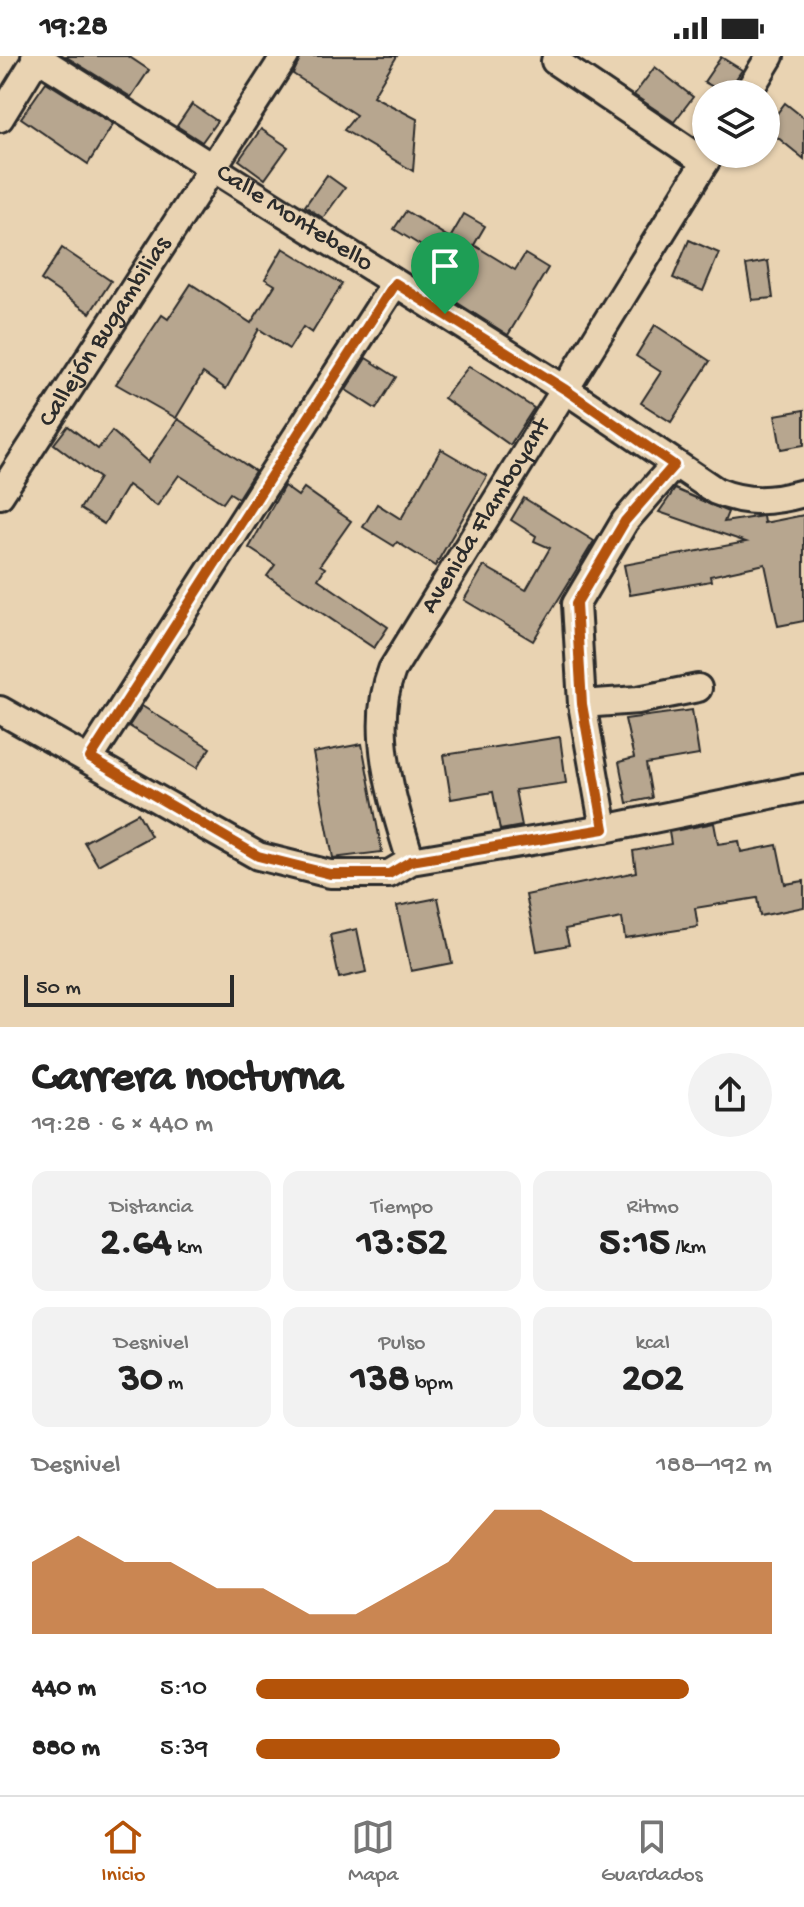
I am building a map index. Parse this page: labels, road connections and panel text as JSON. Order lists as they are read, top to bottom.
{
  "streets": {
    "street": ["Calle Montebello", "Callejón Bugambilias", "Avenida Flamboyant"]
  },
  "crossings": [
    ["Calle Montebello", "Callejón Bugambilias"],
    ["Calle Montebello", "Avenida Flamboyant"]
  ],
  "scale_bar": "50 m",
  "page": {
    "status": "19:28",
    "scale": "50 m",
    "heading": ["Carrera nocturna", "19:28 · 6 × 440 m"],
    "stats": [
      ["Distancia", "2.64 km"],
      ["Tiempo", "13:52"],
      ["Ritmo", "5:15 /km"],
      ["Desnivel", "30 m"],
      ["Pulso", "138 bpm"],
      ["kcal", "202"]
    ],
    "chart": ["Desnivel", "188–192 m"],
    "list": [
      {
        "name": "440 m",
        "note": "5:10"
      },
      {
        "name": "880 m",
        "note": "5:39"
      }
    ],
    "tabs": ["Inicio", "Mapa", "Guardados"]
  }
}
